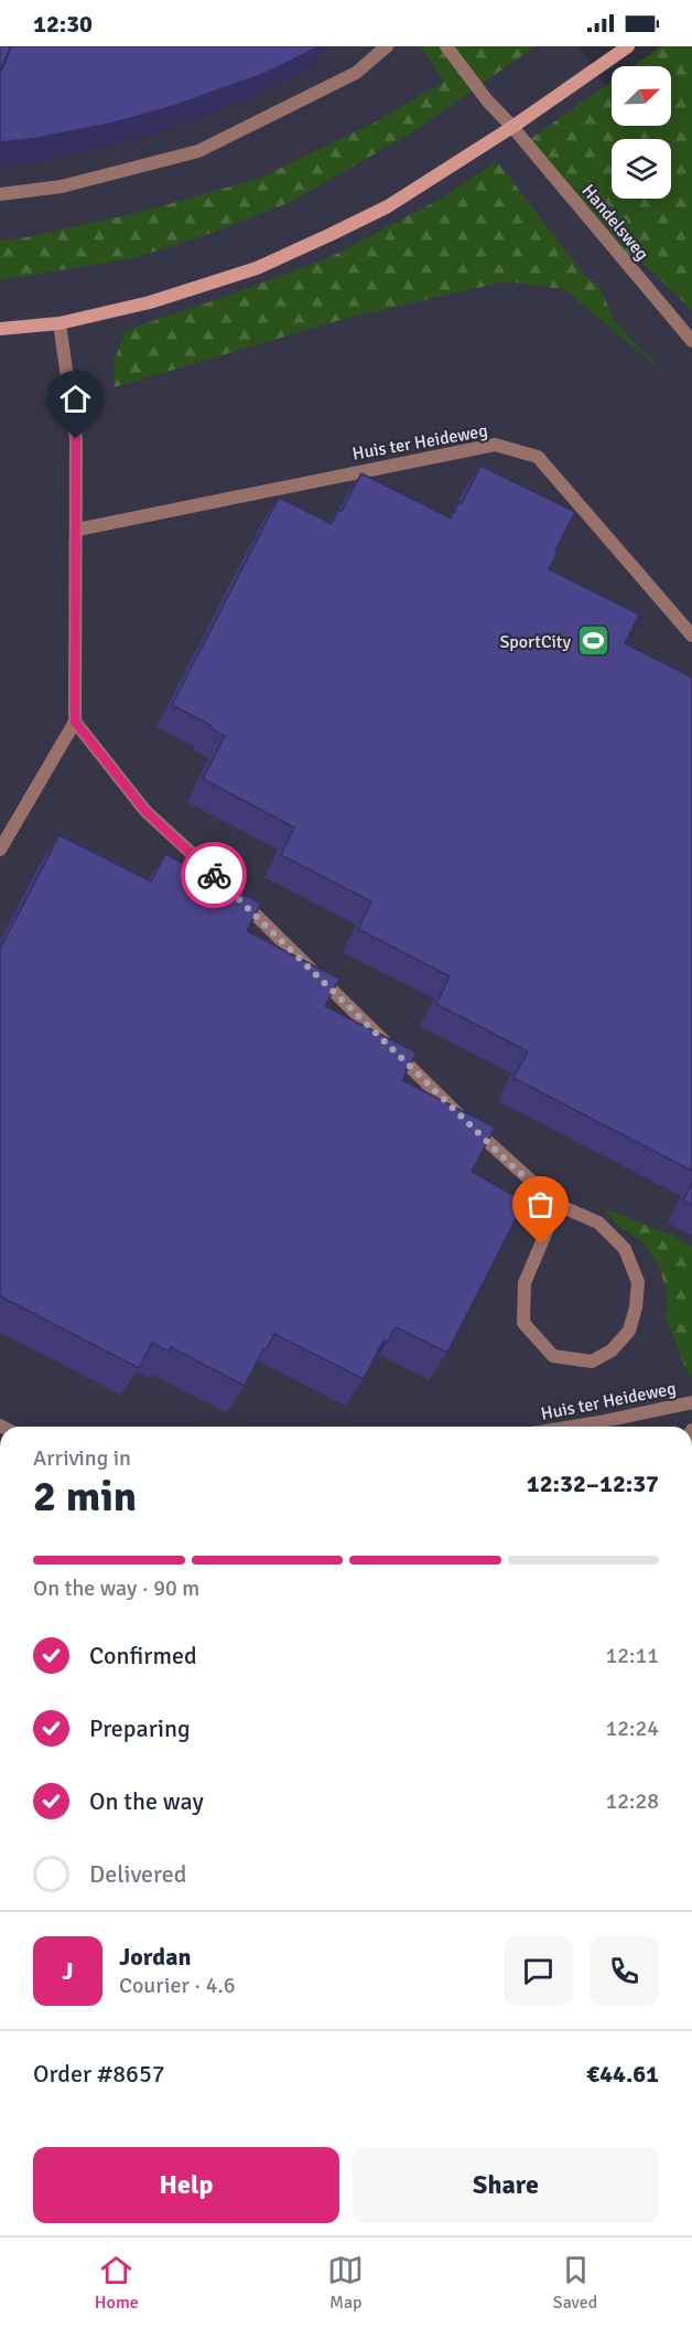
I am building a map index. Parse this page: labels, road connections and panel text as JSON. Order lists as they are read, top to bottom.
{
  "streets": {
    "street": ["Handelsweg", "Huis ter Heideweg"]
  },
  "places": {
    "sports": ["SportCity"]
  },
  "north": "top right",
  "page": {
    "status": "12:30",
    "heading": ["2 min", "Arriving in", "12:32–12:37"],
    "panel": [
      "Jordan",
      "Courier · 4.6",
      "Order #8657",
      "€44.61"
    ],
    "bar": "On the way · 90 m",
    "list": [
      ["Confirmed", "12:11"],
      ["Preparing", "12:24"],
      ["On the way", "12:28"],
      "Delivered"
    ],
    "round": "J",
    "buttons": ["Help", "Share"],
    "tabs": ["Home", "Map", "Saved"]
  }
}
